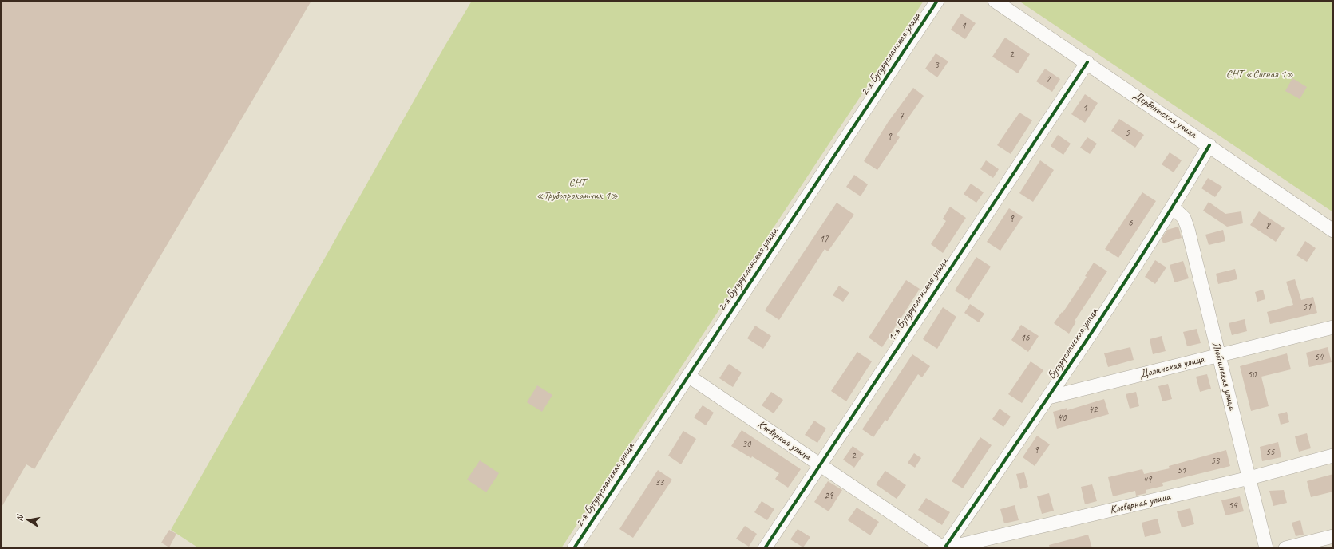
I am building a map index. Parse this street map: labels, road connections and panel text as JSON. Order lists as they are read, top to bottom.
{
  "streets": {
    "street": [
      "2-я Бугурусланская улица",
      "Дербентская улица",
      "1-я Бугурусланская улица",
      "Бугурусланская улица",
      "Долинская улица",
      "Люблинская улица",
      "Клеверная улица"
    ]
  },
  "crossings": [
    ["2-я Бугурусланская улица", "Клеверная улица"],
    ["Дербентская улица", "1-я Бугурусланская улица"],
    ["Дербентская улица", "Бугурусланская улица"],
    ["1-я Бугурусланская улица", "Клеверная улица"],
    ["Бугурусланская улица", "Долинская улица"],
    ["Бугурусланская улица", "Люблинская улица"],
    ["Бугурусланская улица", "Клеверная улица"],
    ["Долинская улица", "Люблинская улица"],
    ["Люблинская улица", "Клеверная улица"]
  ],
  "parks": ["СНТ «Сигнал 1»", "СНТ «Трубопрокатчик 1»"],
  "house_numbers": [
    "1",
    "2",
    "3",
    "2",
    "1",
    "7",
    "5",
    "9",
    "9",
    "6",
    "8",
    "17",
    "51",
    "16",
    "54",
    "50",
    "42",
    "40",
    "30",
    "9",
    "55",
    "2",
    "53",
    "51",
    "49",
    "33",
    "29",
    "54"
  ],
  "north": "left"
}
